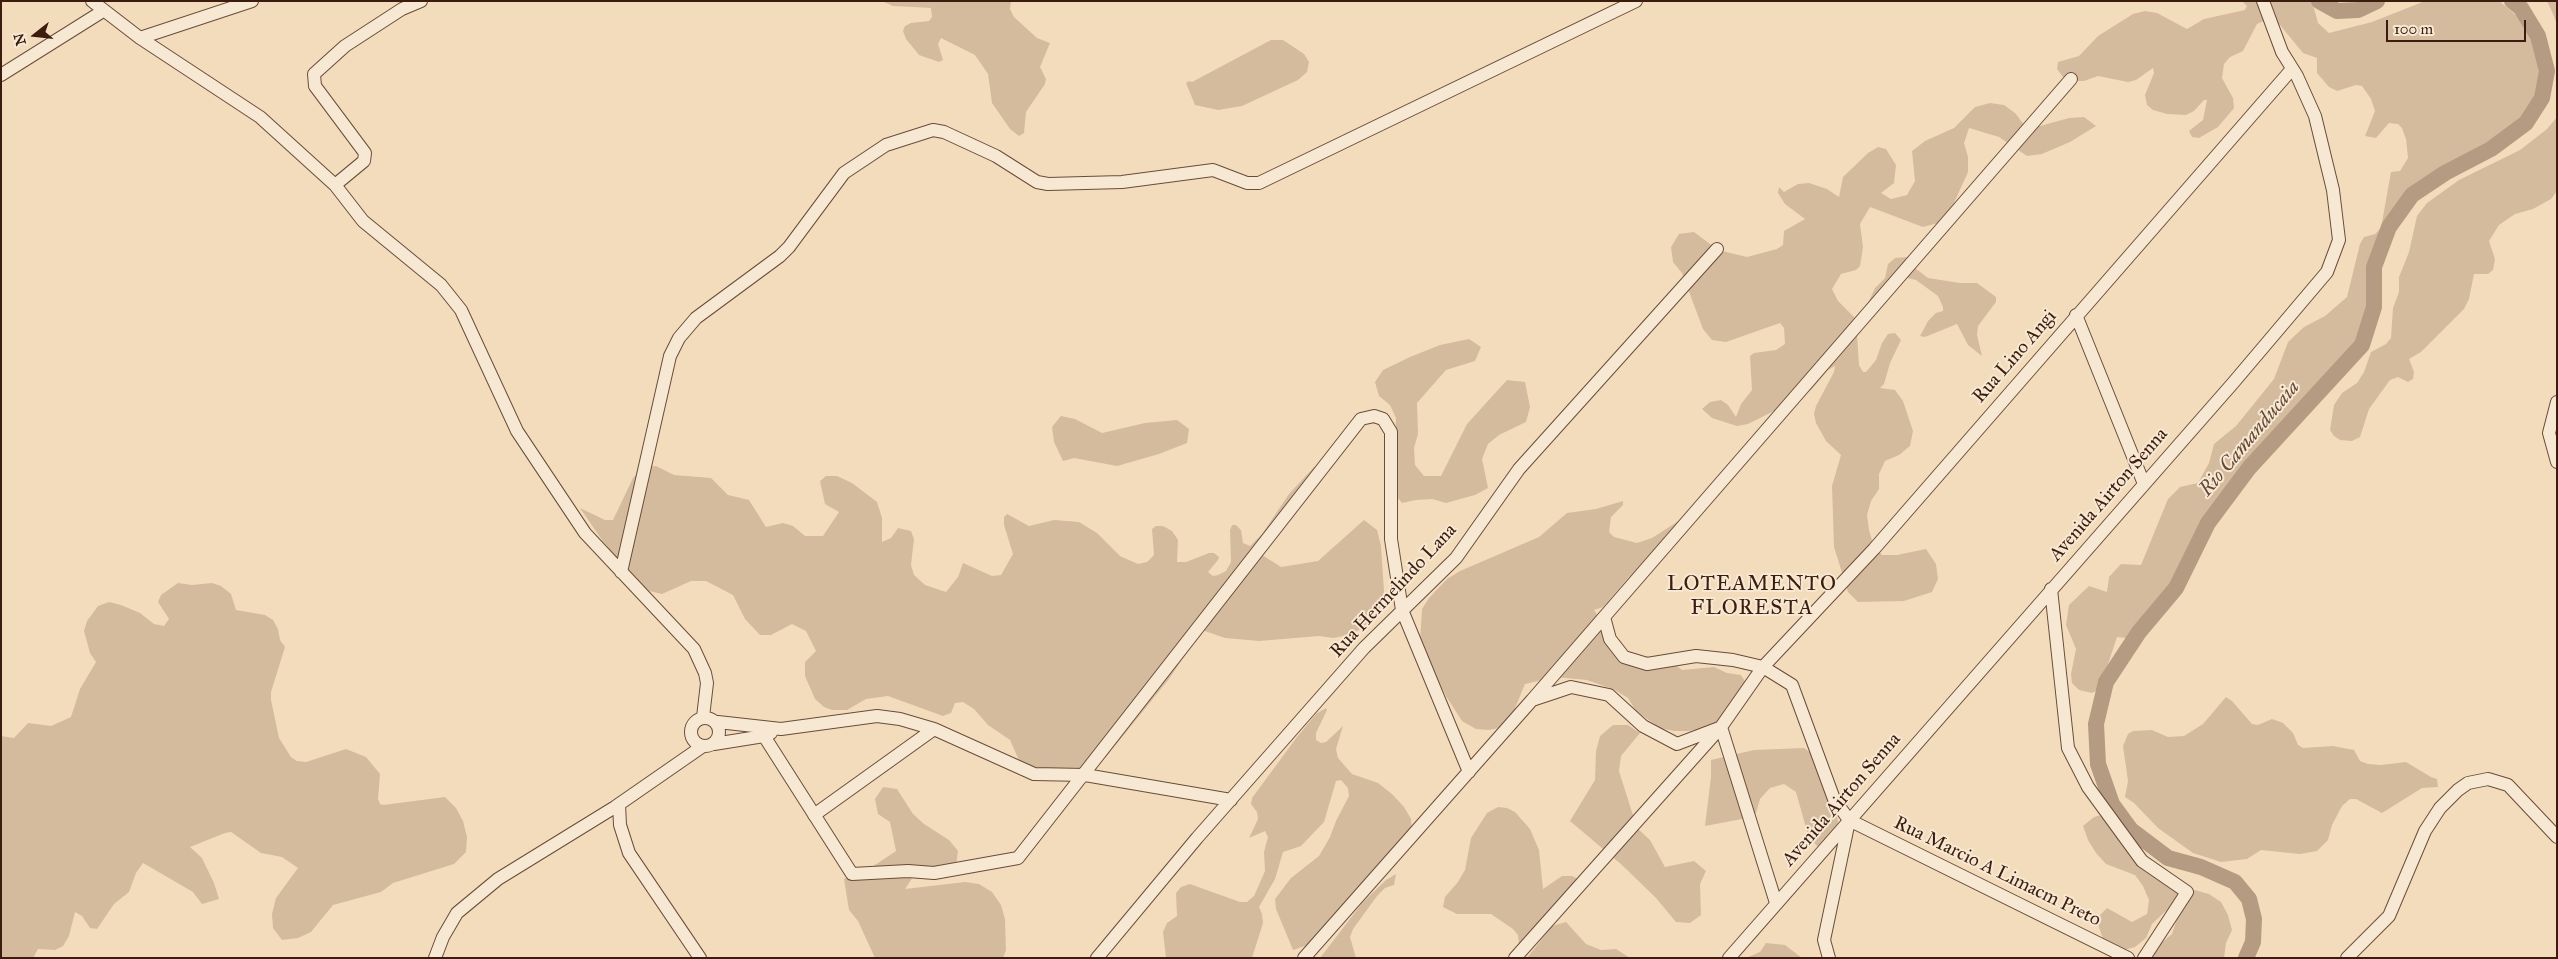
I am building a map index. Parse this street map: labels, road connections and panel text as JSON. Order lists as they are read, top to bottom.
{
  "streets": {
    "street": [
      "Rua Lino Angi",
      "Avenida Airton Senna",
      "Rua Hermelindo Lana",
      "Rua Marcio A Limacm Preto"
    ]
  },
  "crossings": [
    ["Rua Lino Angi", "Avenida Airton Senna"],
    ["Avenida Airton Senna", "Rua Marcio A Limacm Preto"]
  ],
  "districts": ["LOTEAMENTO FLORESTA"],
  "water": ["Rio Camanducaia"],
  "scale_bar": "100 m",
  "north": "left"
}
